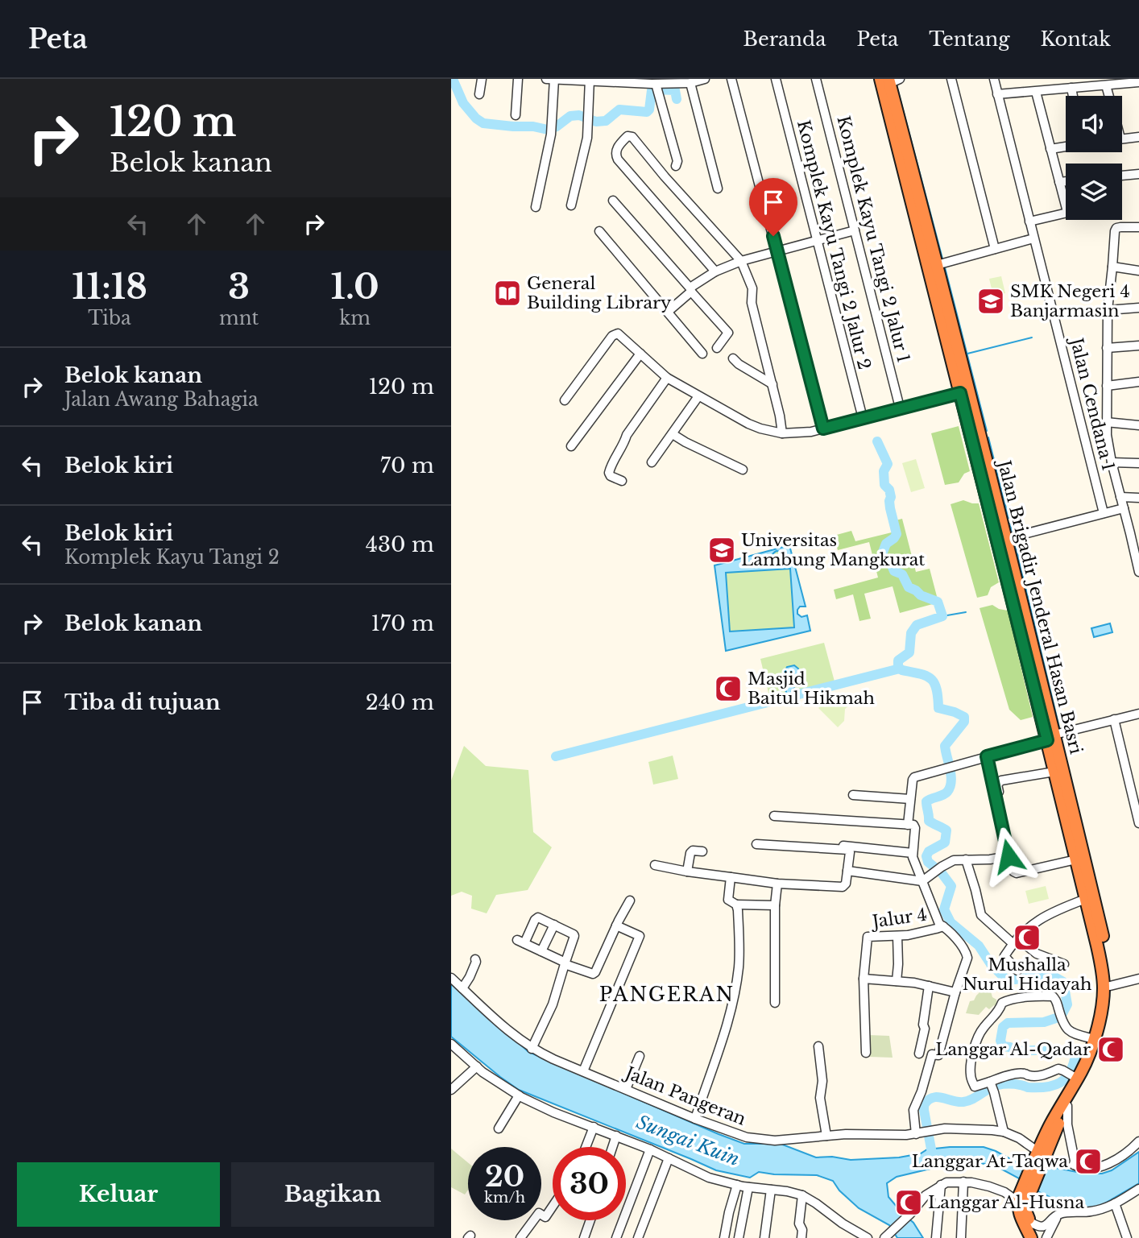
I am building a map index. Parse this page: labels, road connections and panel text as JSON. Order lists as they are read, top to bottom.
{
  "streets": {
    "highway": ["Jalan Brigadir Jenderal Hasan Basri"],
    "street": [
      "Komplek Kayu Tangi 2 Jalur 1",
      "Komplek Kayu Tangi 2 Jalur 2",
      "Jalan Cendana 1",
      "Jalur 4",
      "Jalan Pangeran"
    ]
  },
  "crossings": [
    ["Jalan Brigadir Jenderal Hasan Basri", "Jalan Pangeran"]
  ],
  "districts": ["PANGERAN"],
  "water": ["Sungai Kuin"],
  "places": {
    "library": ["General Building Library"],
    "school or university": ["SMK Negeri 4 Banjarmasin", "Universitas Lambung Mangkurat"],
    "mosque": [
      "Masjid Baitul Hikmah",
      "Mushalla Nurul Hidayah",
      "Langgar Al-Qadar",
      "Langgar At-Taqwa",
      "Langgar Al-Husna"
    ]
  },
  "page": {
    "header": "Peta",
    "nav": [
      "Beranda",
      "Peta",
      "Tentang",
      "Kontak"
    ],
    "turn": ["120 m", "Belok kanan"],
    "eta": [
      "11:18",
      "Tiba",
      "3",
      "mnt",
      "1.0",
      "km"
    ],
    "list": [
      {
        "name": "Belok kanan",
        "note": "Jalan Awang Bahagia",
        "value": "120 m"
      },
      {
        "name": "Belok kiri",
        "value": "70 m"
      },
      {
        "name": "Belok kiri",
        "note": "Komplek Kayu Tangi 2",
        "value": "430 m"
      },
      {
        "name": "Belok kanan",
        "value": "170 m"
      },
      {
        "name": "Tiba di tujuan",
        "value": "240 m"
      }
    ],
    "speed": "20 km/h",
    "limit": "30",
    "buttons": ["Keluar", "Bagikan"]
  }
}
